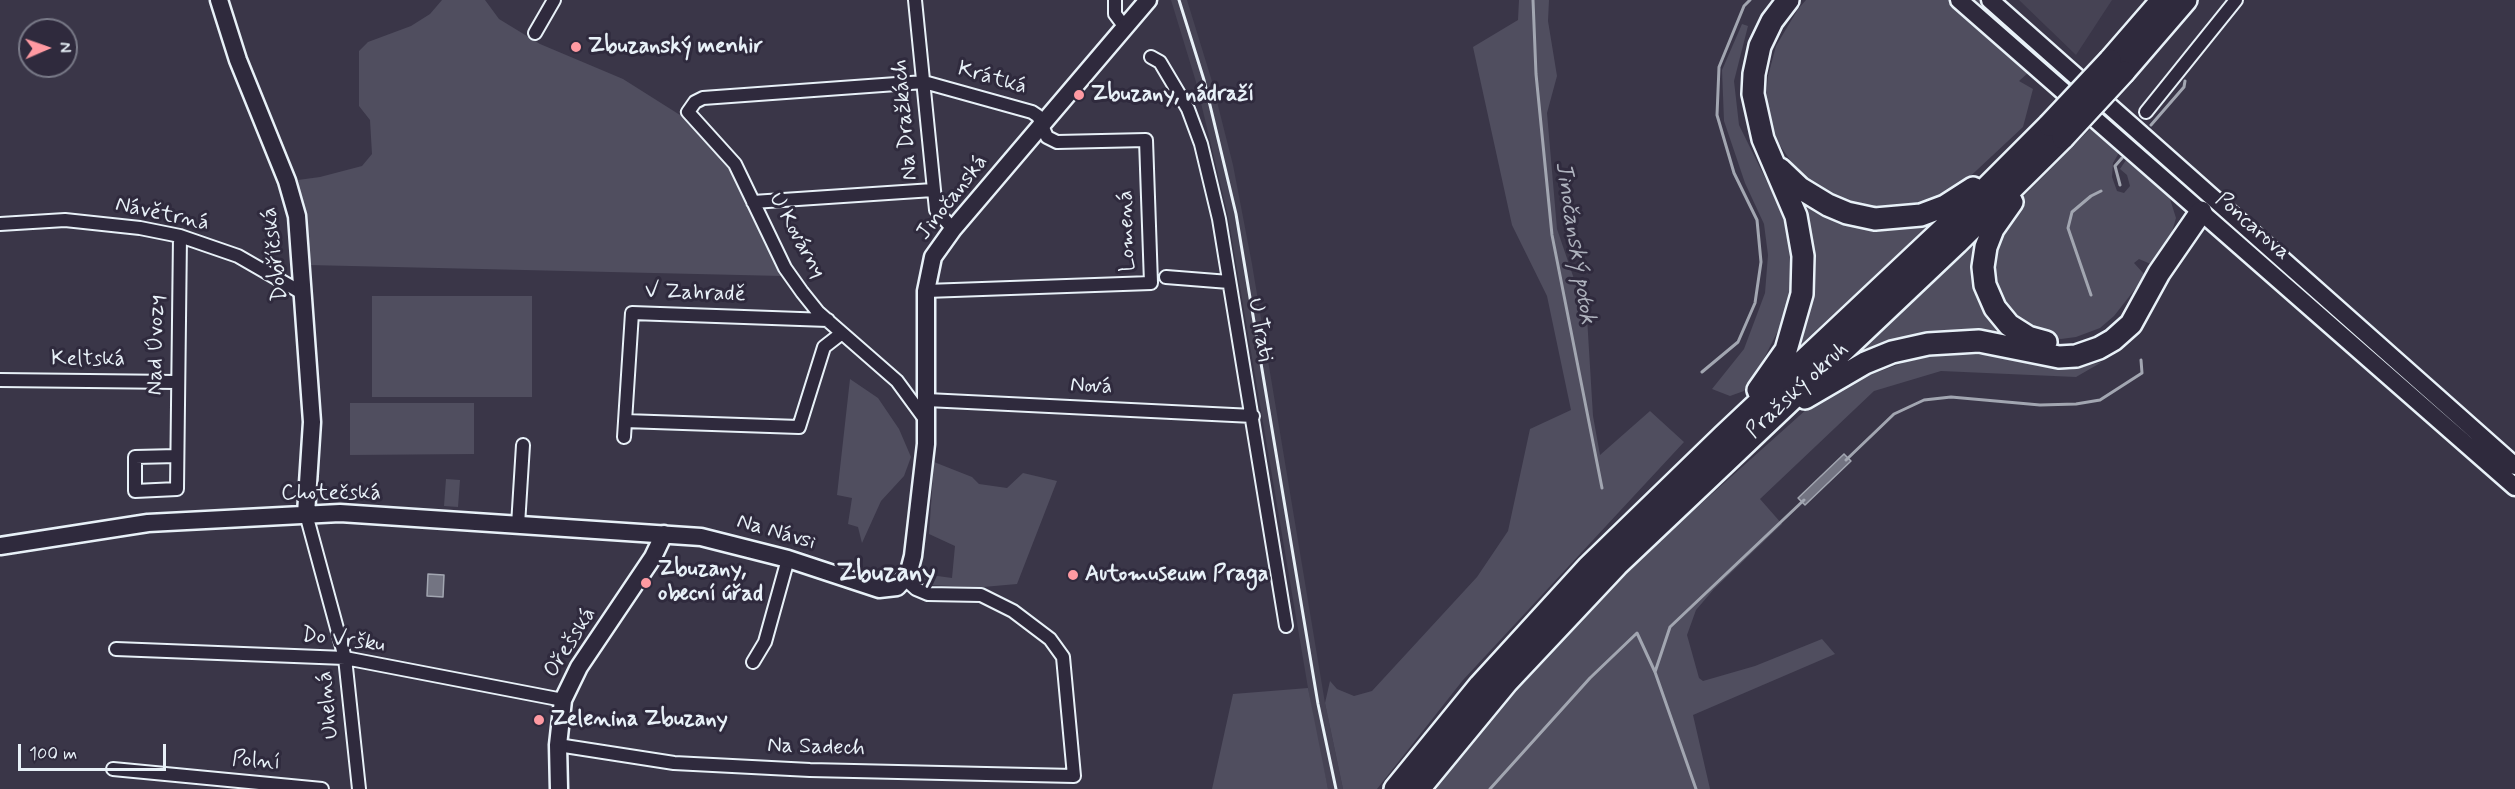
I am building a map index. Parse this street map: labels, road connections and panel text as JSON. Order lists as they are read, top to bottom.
{
  "streets": {
    "highway": ["Pražský okruh"],
    "street": [
      "Krátká",
      "Na Dražkách",
      "Jinočanská",
      "Návětrná",
      "Poncarova",
      "Lomená",
      "U Kovárny",
      "Dobříčská",
      "V Zahradě",
      "U Trati",
      "Nad Úvozy",
      "Keltská",
      "Nová",
      "Chotečská",
      "Na Návsi",
      "Do Vršku",
      "Ořešská",
      "Uhelná",
      "Na Sadech",
      "Polní"
    ]
  },
  "crossings": [
    ["Krátká", "Na Dražkách"],
    ["Krátká", "Jinočanská"],
    ["Krátká", "Lomená"],
    ["Krátká", "U Kovárny"],
    ["Na Dražkách", "Jinočanská"],
    ["Jinočanská", "Lomená"],
    ["Jinočanská", "U Kovárny"],
    ["Jinočanská", "Nová"],
    ["Jinočanská", "Na Návsi"],
    ["Jinočanská", "Na Sadech"],
    ["Návětrná", "Dobříčská"],
    ["Návětrná", "Nad Úvozy"],
    ["U Kovárny", "V Zahradě"],
    ["Dobříčská", "Chotečská"],
    ["Dobříčská", "Uhelná"],
    ["U Trati", "Nová"],
    ["Nad Úvozy", "Keltská"],
    ["Chotečská", "Na Návsi"],
    ["Chotečská", "Ořešská"],
    ["Chotečská", "Uhelná"],
    ["Na Návsi", "Ořešská"],
    ["Na Návsi", "Na Sadech"],
    ["Do Vršku", "Ořešská"],
    ["Do Vršku", "Uhelná"],
    ["Ořešská", "Na Sadech"]
  ],
  "districts": ["Zbuzany"],
  "water": ["Jinočanský potok"],
  "places": [
    "Zbuzanský menhir",
    "Zbuzany, nádraží",
    "Automuseum Praga",
    "Zbuzany, obecní úřad",
    "Zelenina Zbuzany"
  ],
  "scale_bar": "100 m",
  "north": "right"
}
